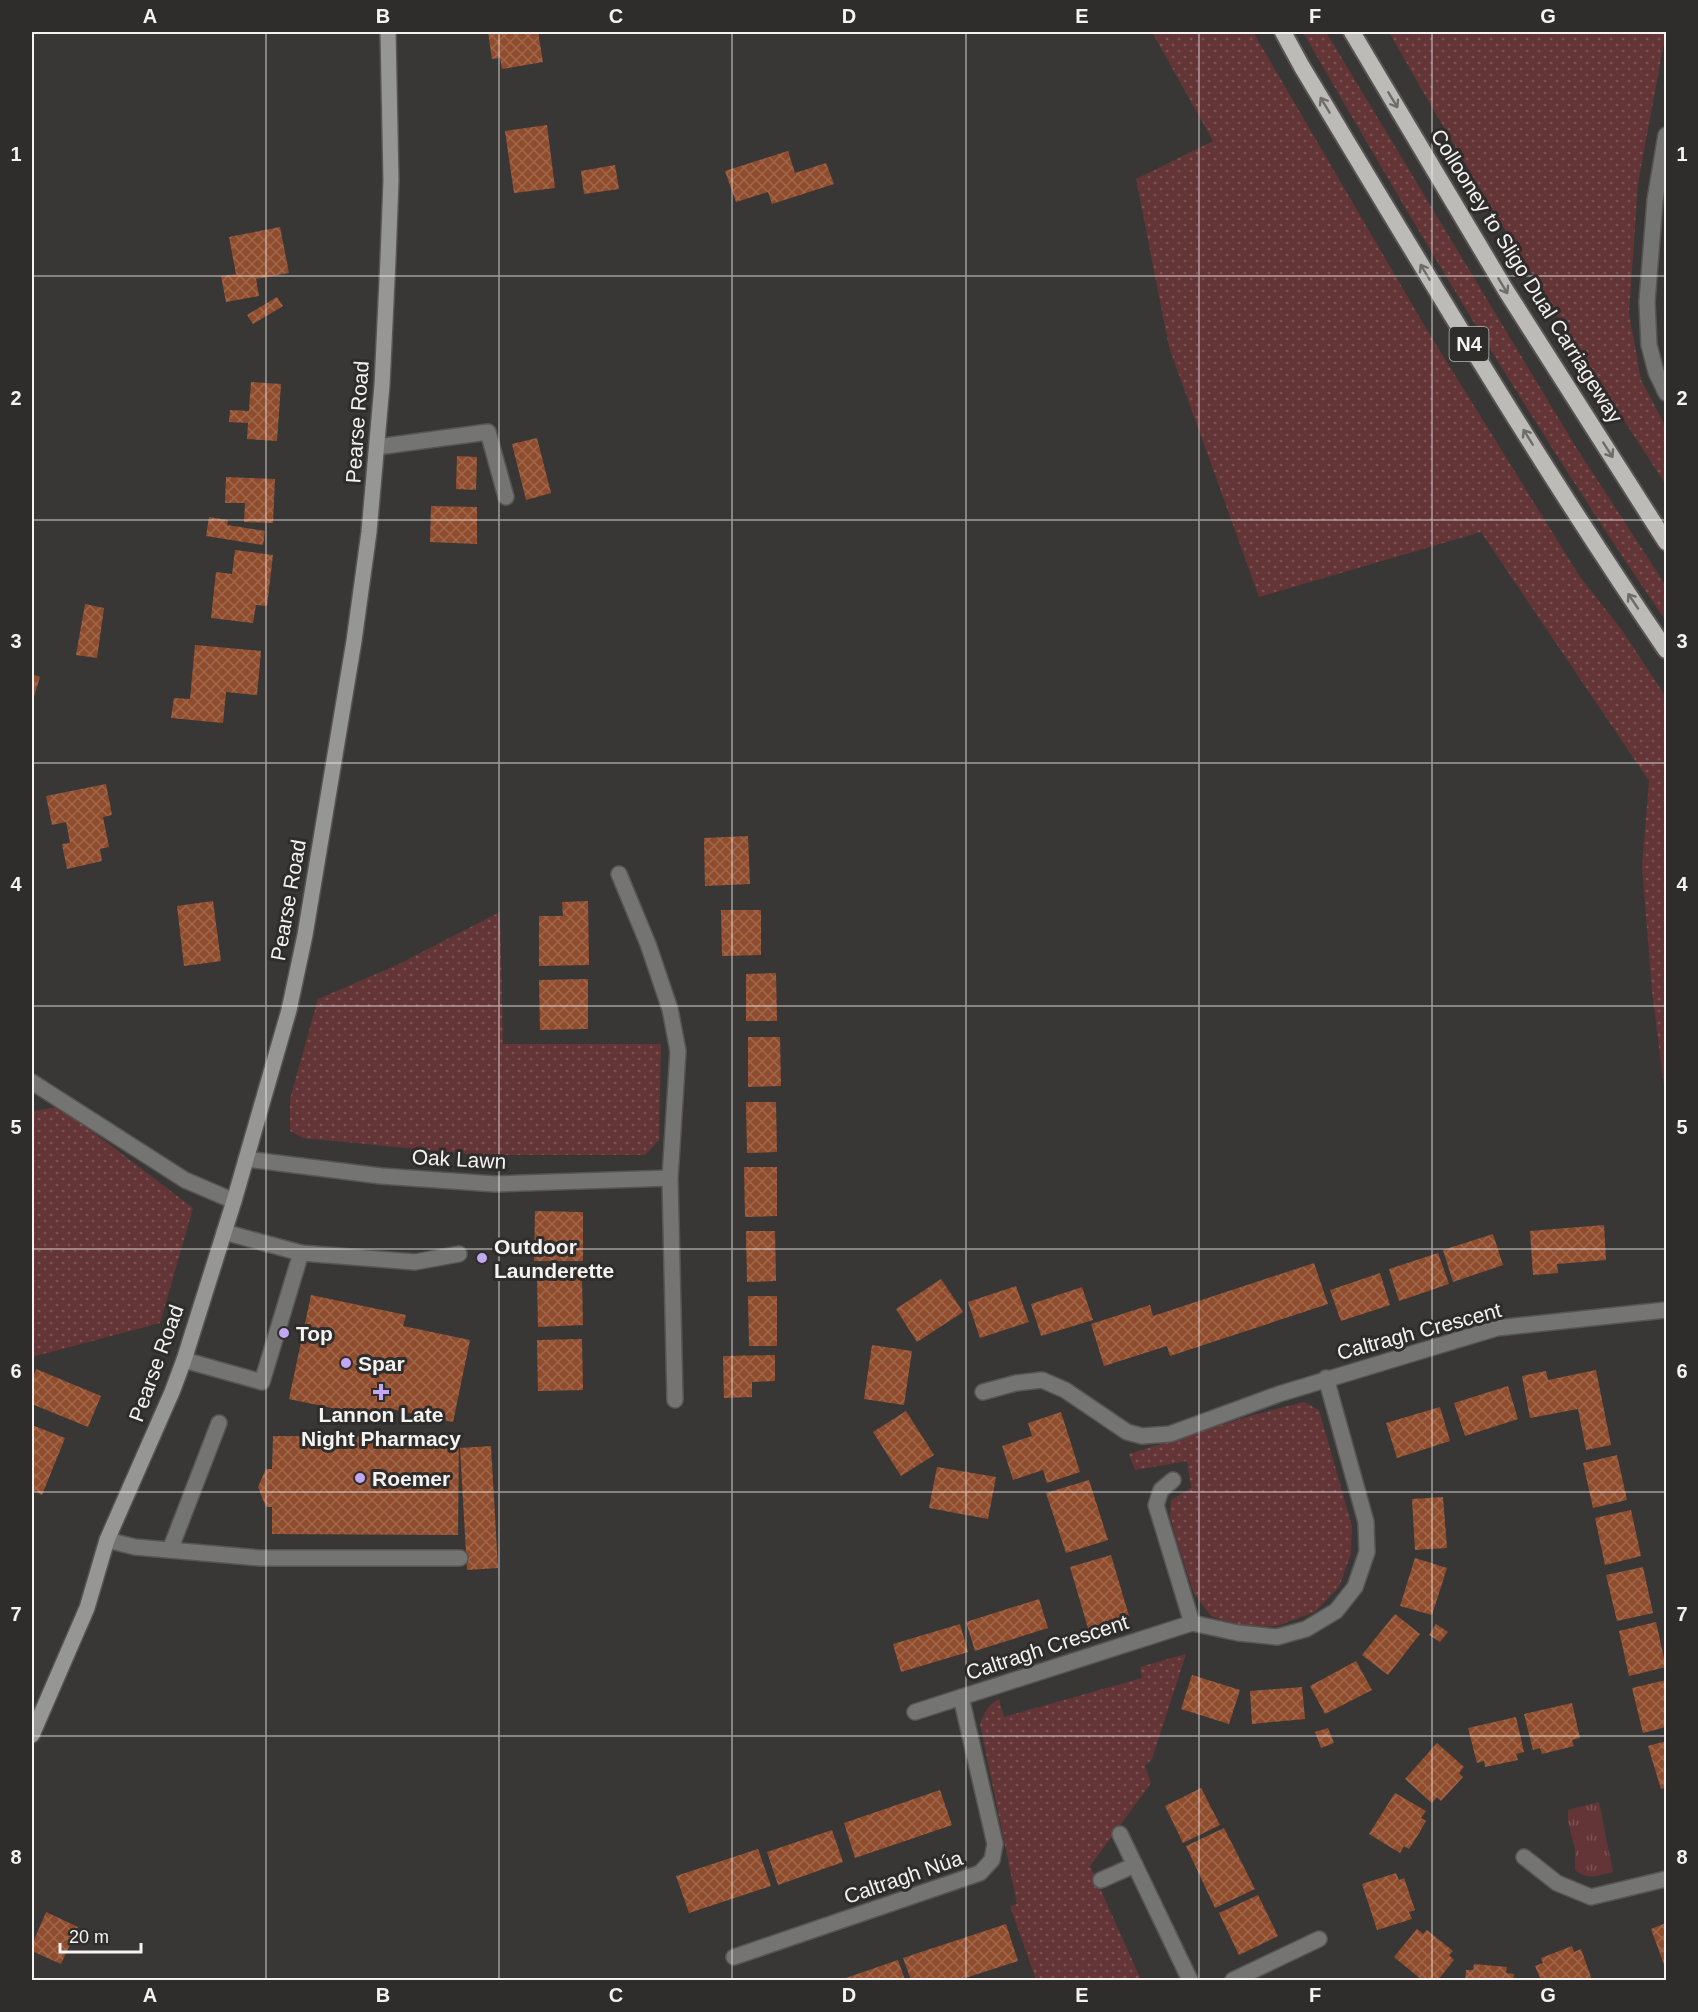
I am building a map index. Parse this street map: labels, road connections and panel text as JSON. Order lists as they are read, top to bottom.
{
  "streets": {
    "highway": ["Collooney to Sligo Dual Carriageway", "N4"],
    "main road": ["Pearse Road"],
    "street": ["Oak Lawn", "Caltragh Crescent", "Caltragh Núa"]
  },
  "crossings": [
    ["Pearse Road", "Oak Lawn"],
    ["Caltragh Crescent", "Caltragh Núa"]
  ],
  "places": {
    "other": [
      "Outdoor Launderette",
      "Top",
      "Spar",
      "Roemer"
    ],
    "health": ["Lannon Late Night Pharmacy"]
  },
  "scale_bar": "20 m",
  "grid": {
    "columns": [
      "A",
      "B",
      "C",
      "D",
      "E",
      "F",
      "G"
    ],
    "rows": [
      "1",
      "2",
      "3",
      "4",
      "5",
      "6",
      "7",
      "8"
    ]
  }
}
